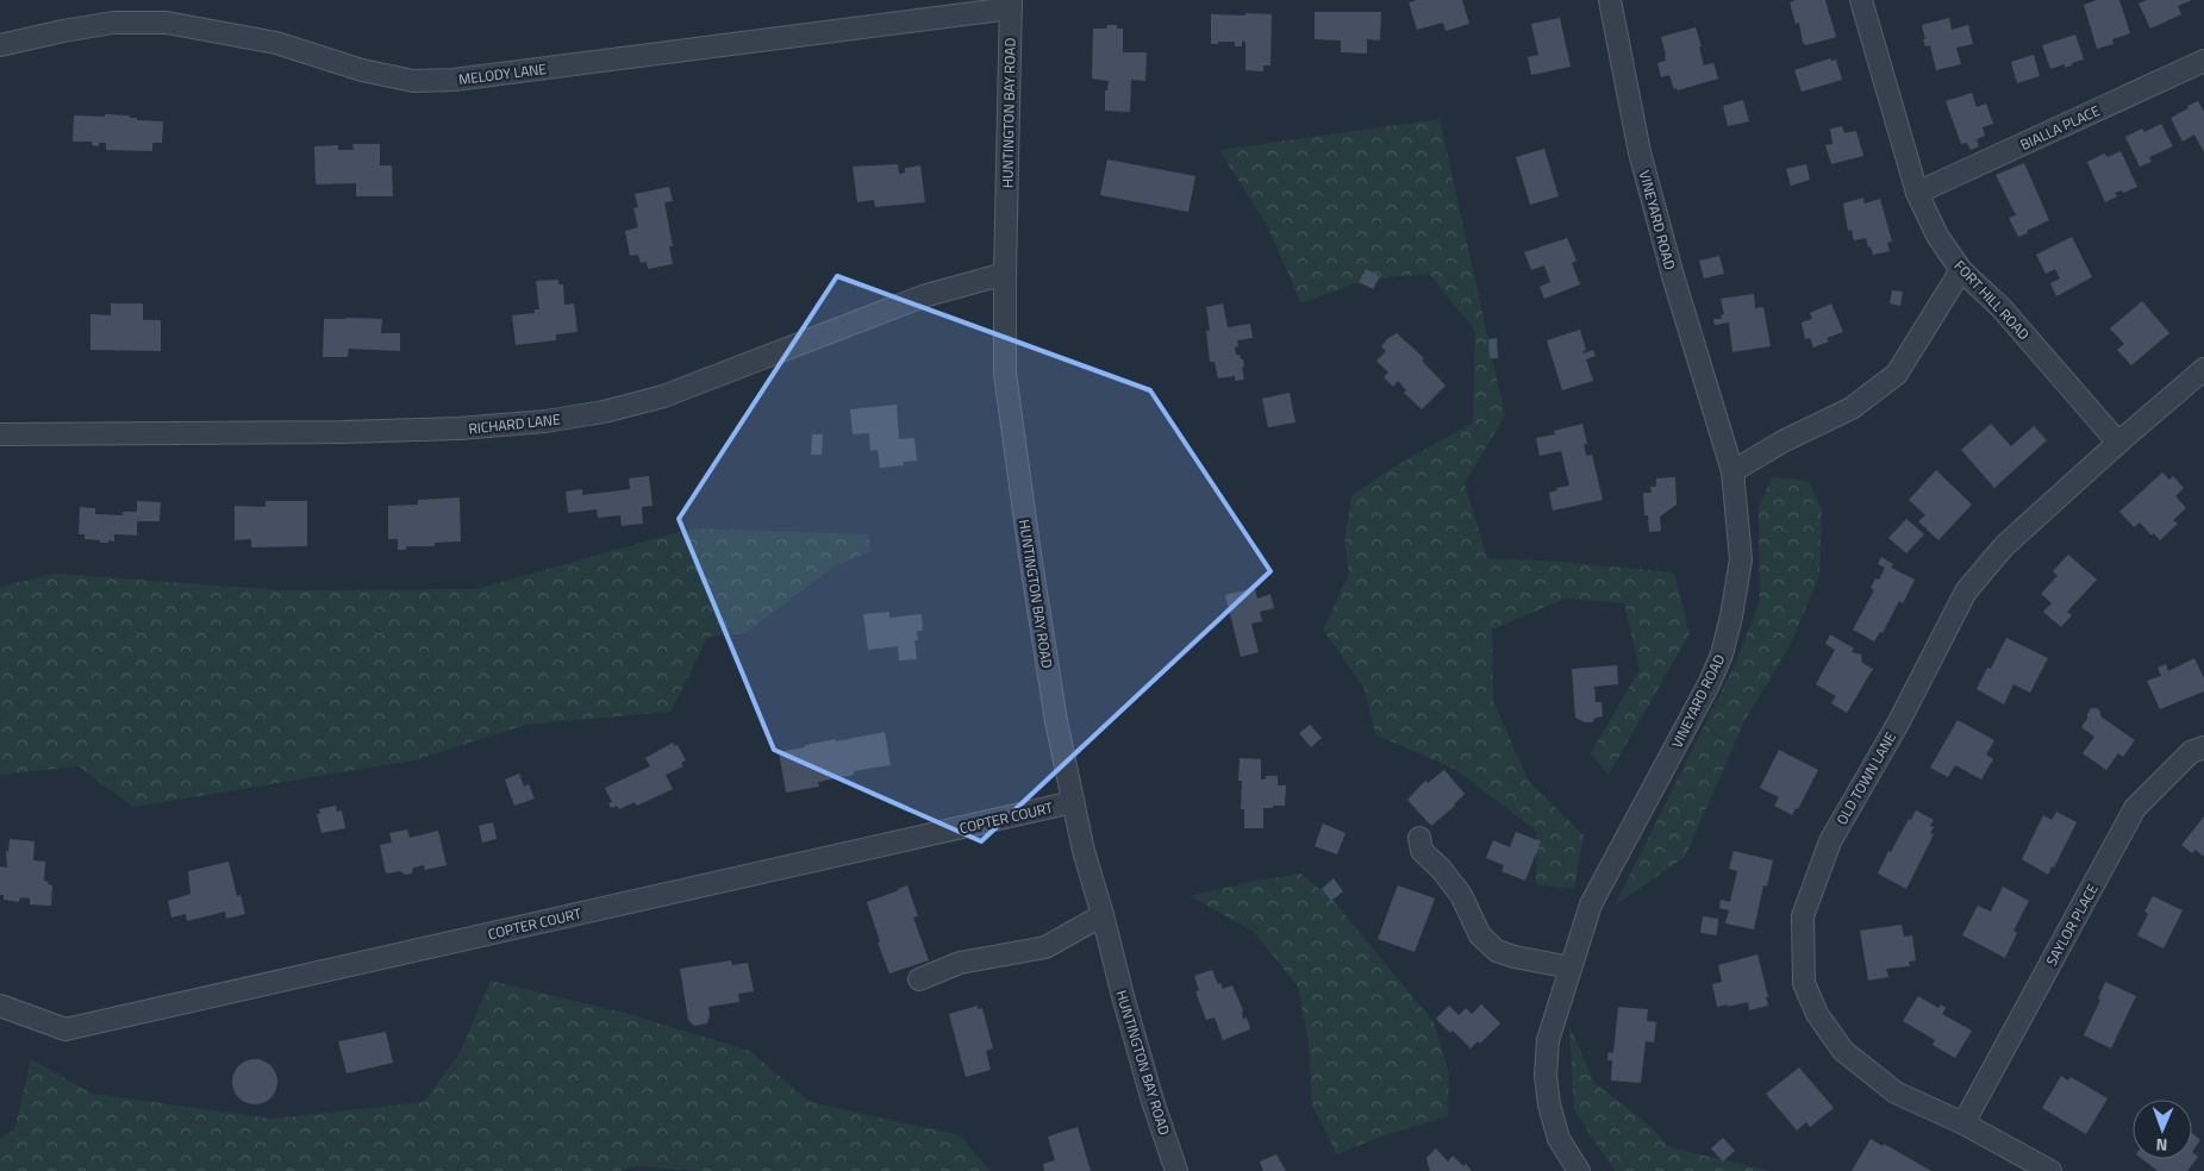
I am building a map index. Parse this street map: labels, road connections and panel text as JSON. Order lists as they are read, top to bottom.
{
  "streets": {
    "street": [
      "MELODY LANE",
      "HUNTINGTON BAY ROAD",
      "BIALLA PLACE",
      "VINEYARD ROAD",
      "FORT HILL ROAD",
      "RICHARD LANE",
      "OLD TOWN LANE",
      "COPTER COURT",
      "SAYLOR PLACE"
    ]
  },
  "crossings": [
    ["MELODY LANE", "HUNTINGTON BAY ROAD"],
    ["HUNTINGTON BAY ROAD", "RICHARD LANE"],
    ["HUNTINGTON BAY ROAD", "COPTER COURT"],
    ["BIALLA PLACE", "FORT HILL ROAD"],
    ["FORT HILL ROAD", "OLD TOWN LANE"],
    ["OLD TOWN LANE", "SAYLOR PLACE"]
  ],
  "north": "bottom"
}
